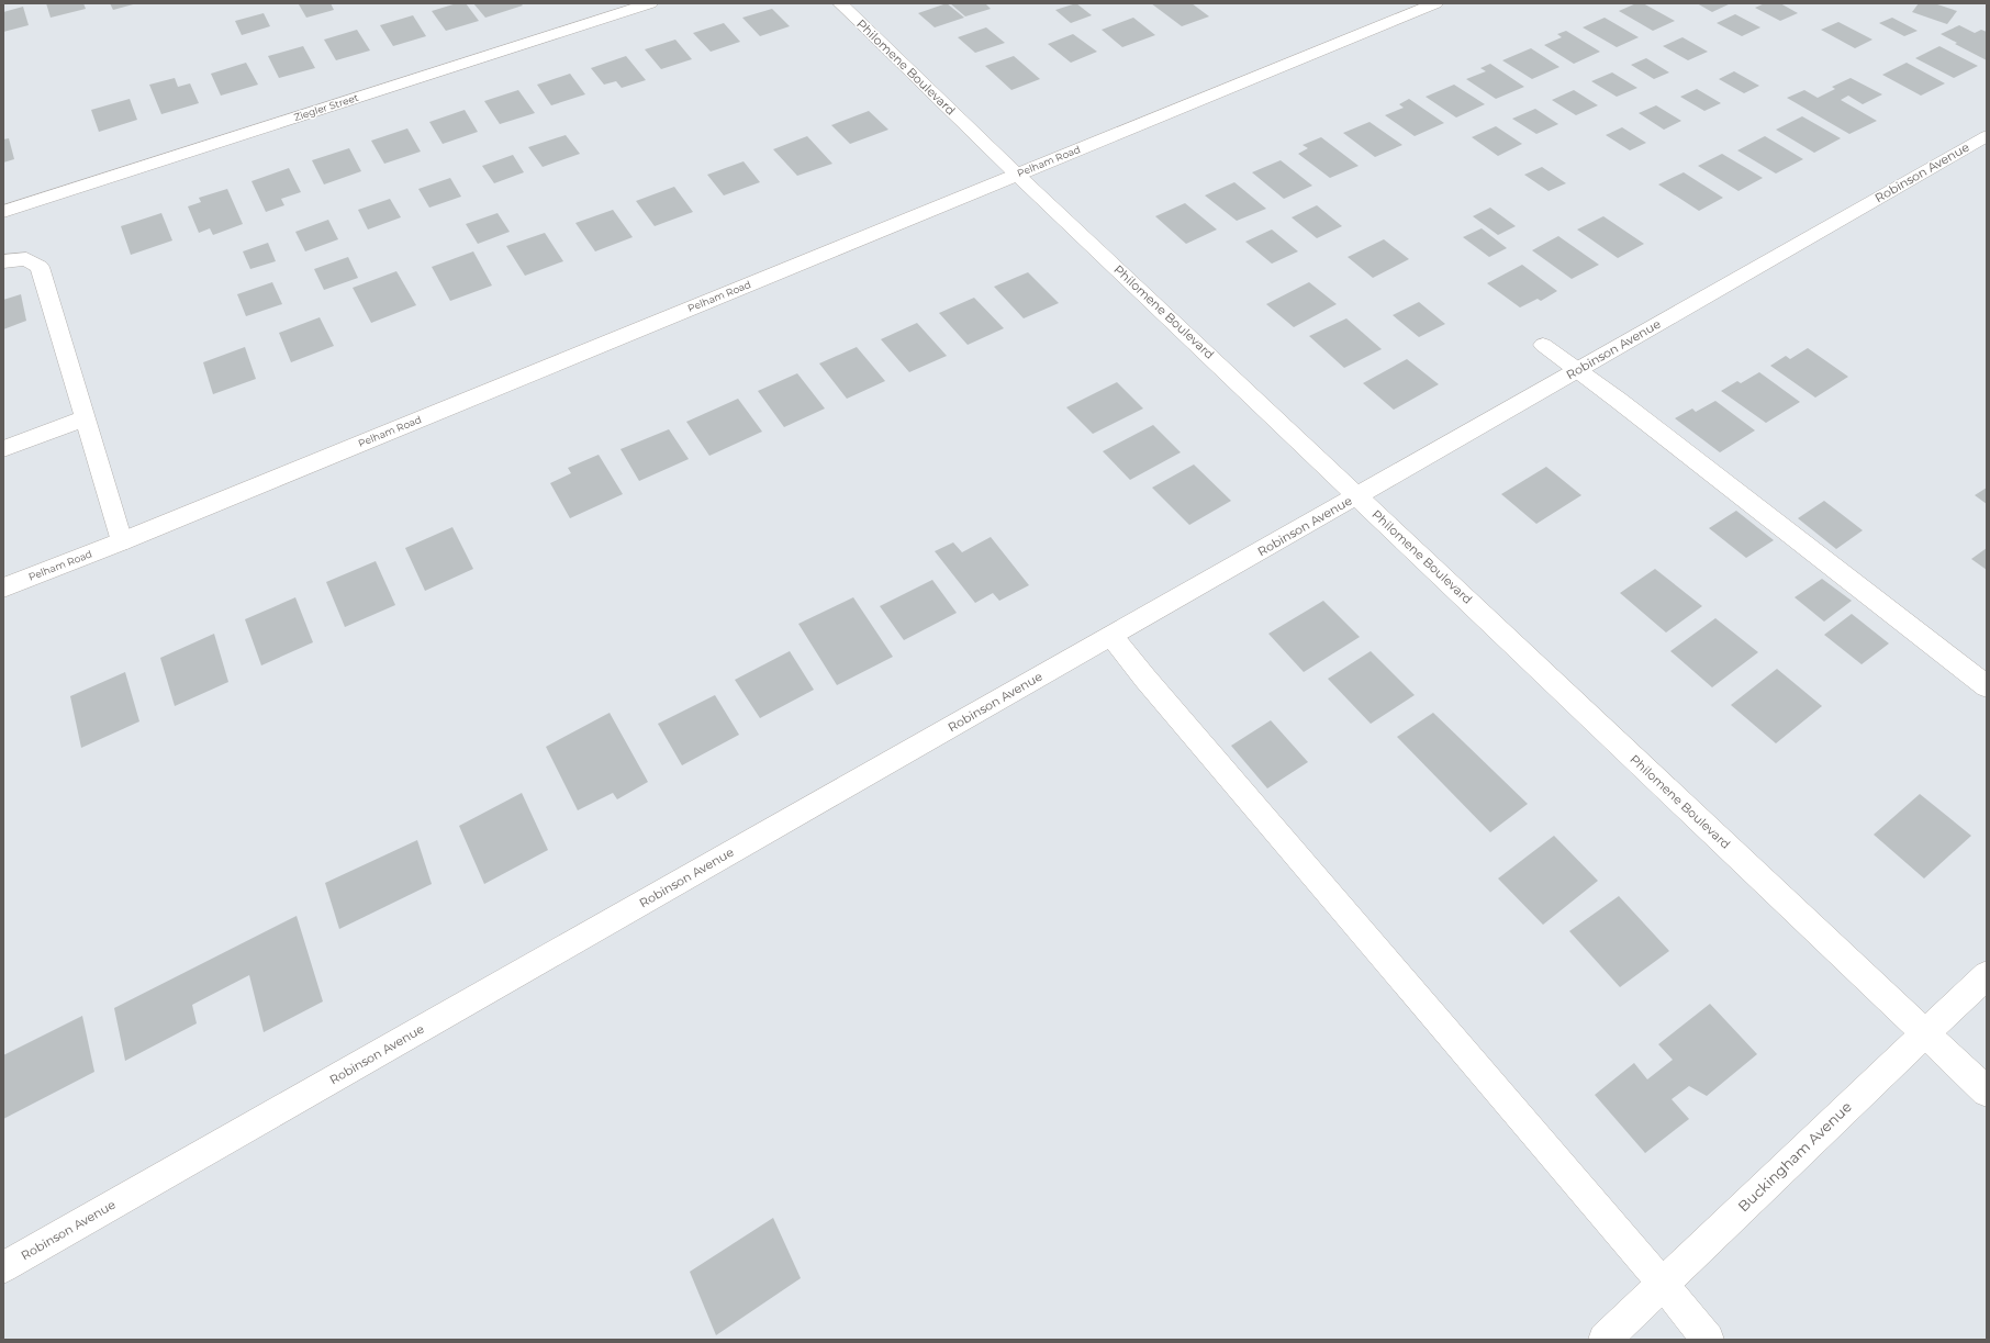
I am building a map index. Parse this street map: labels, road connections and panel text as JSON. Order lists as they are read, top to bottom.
{
  "streets": {
    "street": [
      "Philomene Boulevard",
      "Ziegler Street",
      "Pelham Road",
      "Robinson Avenue",
      "Buckingham Avenue"
    ]
  },
  "crossings": [
    ["Philomene Boulevard", "Pelham Road"],
    ["Philomene Boulevard", "Robinson Avenue"],
    ["Philomene Boulevard", "Buckingham Avenue"]
  ]
}
